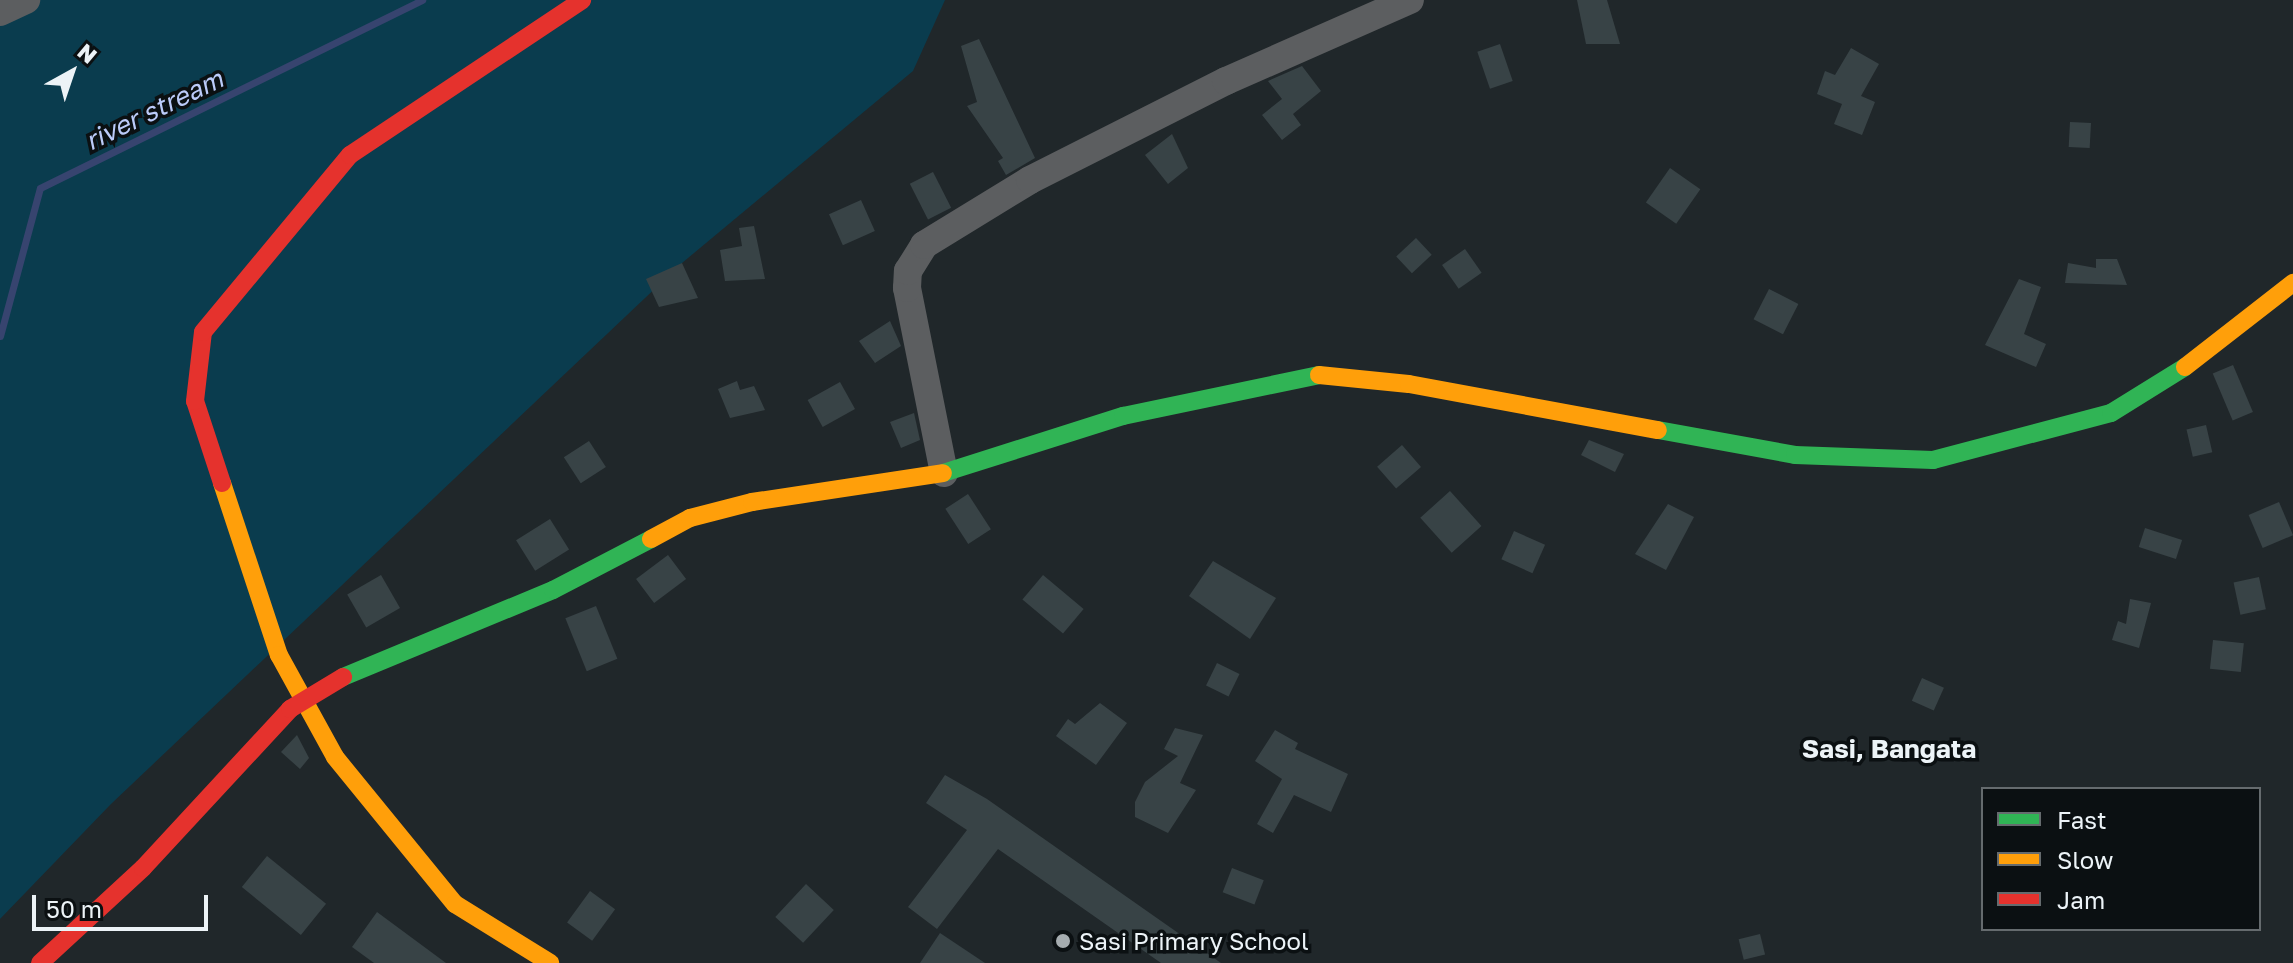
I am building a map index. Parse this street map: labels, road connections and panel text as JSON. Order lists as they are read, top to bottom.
{
  "districts": ["Sasi, Bangata"],
  "water": ["river stream"],
  "places": ["Sasi Primary School"],
  "legend": ["Fast", "Slow", "Jam"],
  "scale_bar": "50 m",
  "north": "top right"
}
